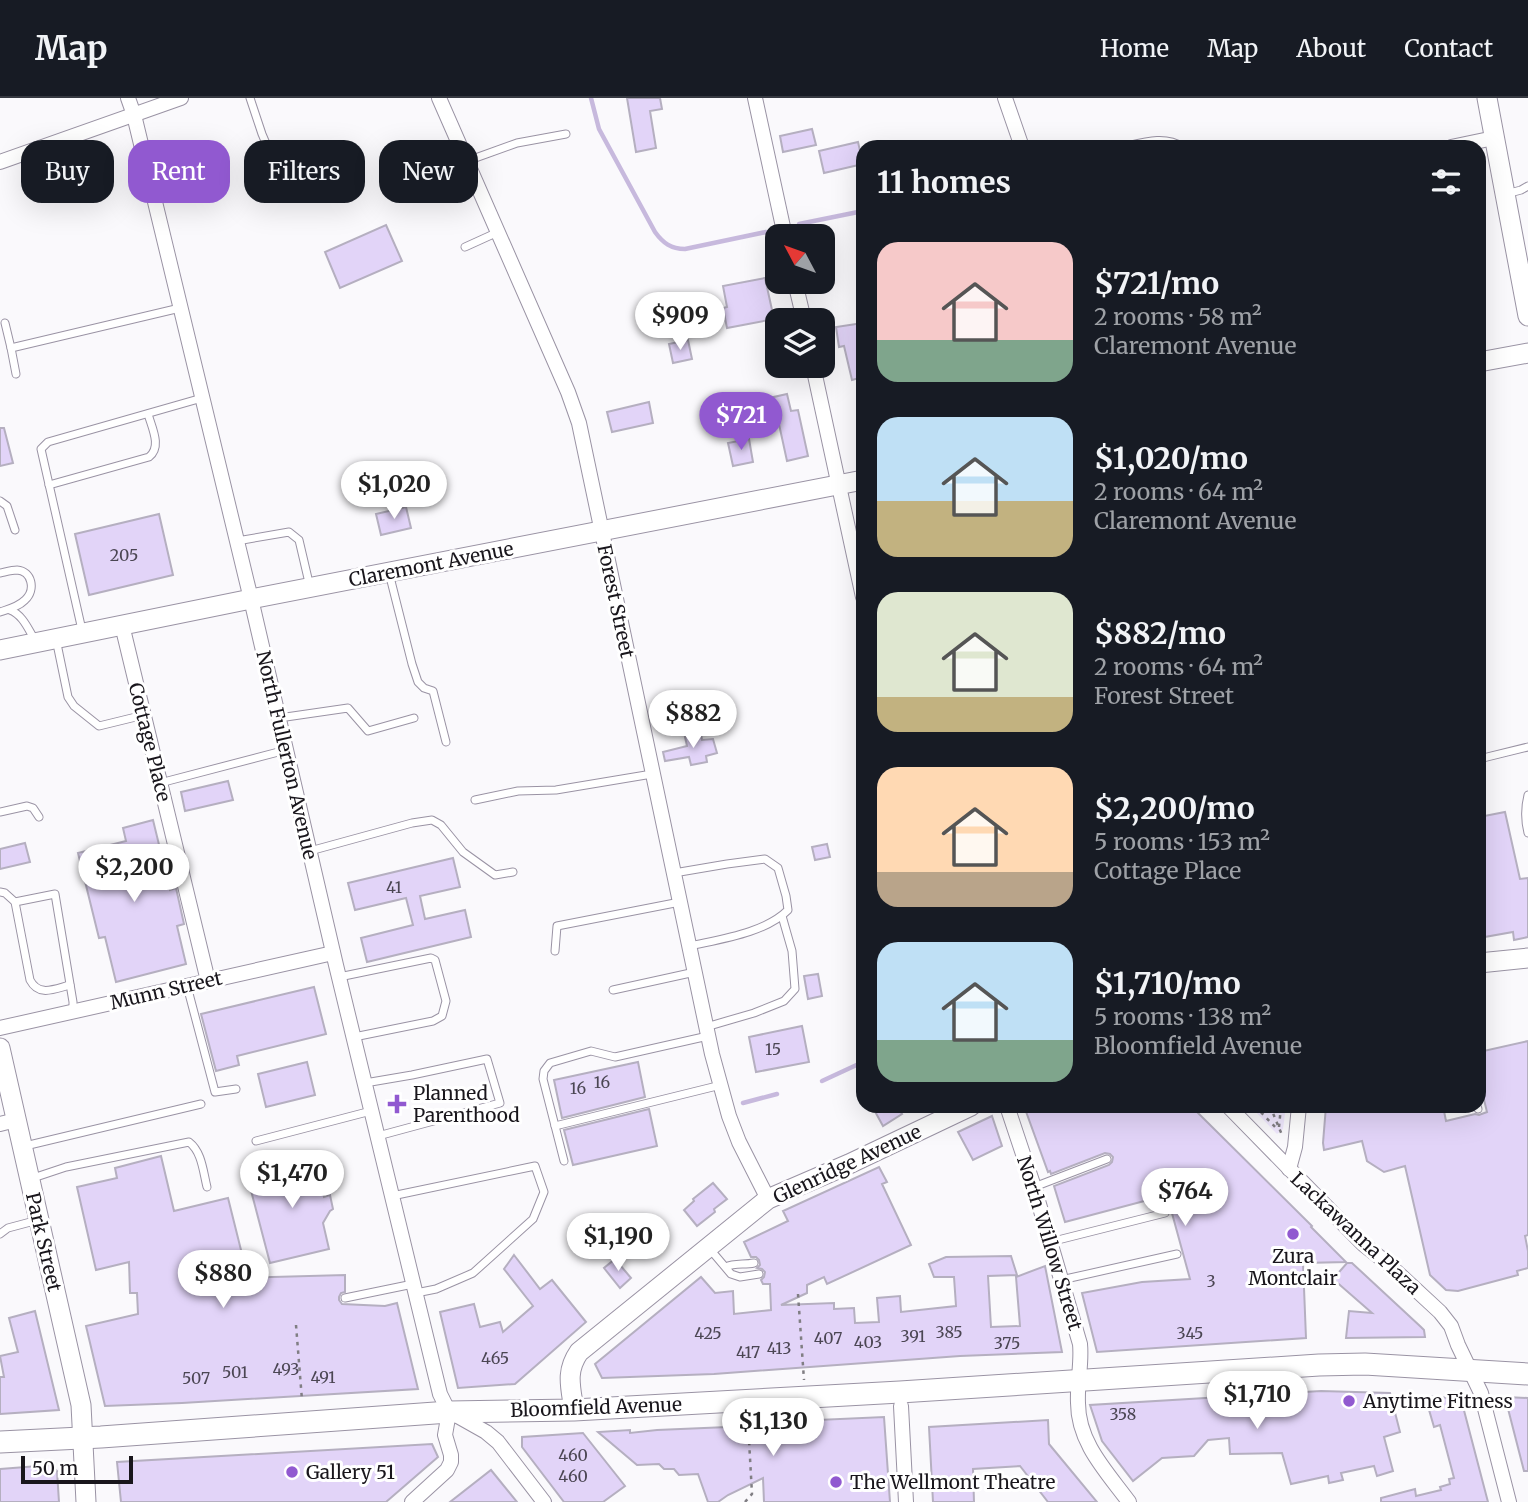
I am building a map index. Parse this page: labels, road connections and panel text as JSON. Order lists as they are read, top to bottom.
{
  "streets": {
    "main road": ["Bloomfield Avenue"],
    "street": [
      "Claremont Avenue",
      "Forest Street",
      "Cottage Place",
      "North Fullerton Avenue",
      "Munn Street",
      "Glenridge Avenue",
      "Lackawanna Plaza",
      "Park Street",
      "North Willow Street"
    ]
  },
  "crossings": [
    ["Claremont Avenue", "Forest Street"],
    ["Claremont Avenue", "Cottage Place"],
    ["Claremont Avenue", "North Fullerton Avenue"],
    ["Forest Street", "Glenridge Avenue"],
    ["Cottage Place", "Munn Street"],
    ["North Fullerton Avenue", "Munn Street"],
    ["North Fullerton Avenue", "Bloomfield Avenue"],
    ["Glenridge Avenue", "Bloomfield Avenue"],
    ["Lackawanna Plaza", "Bloomfield Avenue"],
    ["Park Street", "Bloomfield Avenue"],
    ["North Willow Street", "Bloomfield Avenue"]
  ],
  "places": {
    "health": ["Planned Parenthood"],
    "other": [
      "Zura Montclair",
      "Anytime Fitness",
      "Gallery 51",
      "The Wellmont Theatre"
    ]
  },
  "house_numbers": [
    "205",
    "41",
    "15",
    "16",
    "16",
    "3",
    "385",
    "425",
    "345",
    "391",
    "407",
    "403",
    "375",
    "413",
    "417",
    "465",
    "493",
    "501",
    "491",
    "507",
    "358",
    "460",
    "460"
  ],
  "scale_bar": "50 m",
  "north": "top left",
  "page": {
    "header": "Map",
    "nav": [
      "Home",
      "Map",
      "About",
      "Contact"
    ],
    "chip": [
      "Buy",
      "Rent",
      "Filters",
      "New"
    ],
    "heading": "11 homes",
    "list": [
      {
        "name": "$721/mo",
        "note": "2 rooms · 58 m² · Claremont Avenue"
      },
      {
        "name": "$1,020/mo",
        "note": "2 rooms · 64 m² · Claremont Avenue"
      },
      {
        "name": "$882/mo",
        "note": "2 rooms · 64 m² · Forest Street"
      },
      {
        "name": "$2,200/mo",
        "note": "5 rooms · 153 m² · Cottage Place"
      },
      {
        "name": "$1,710/mo",
        "note": "5 rooms · 138 m² · Bloomfield Avenue"
      }
    ],
    "price": [
      "$909",
      "$721",
      "$1,020",
      "$882",
      "$2,200",
      "$1,470",
      "$764",
      "$1,190",
      "$880",
      "$1,710",
      "$1,130"
    ],
    "scale": "50 m"
  }
}
